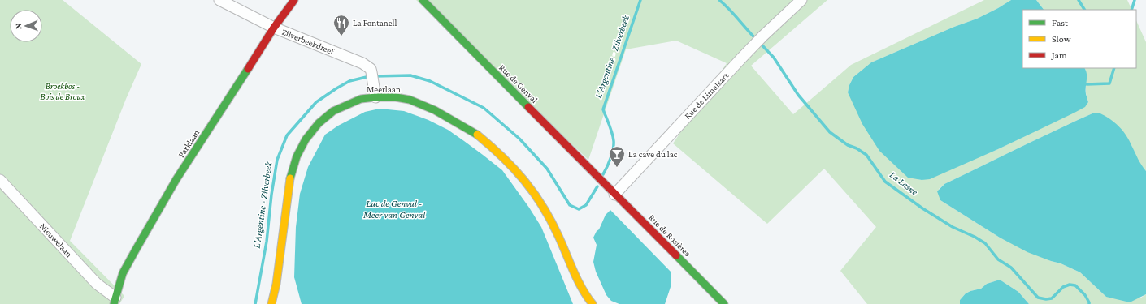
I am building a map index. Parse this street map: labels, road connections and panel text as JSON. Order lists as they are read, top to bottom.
{
  "streets": {
    "street": [
      "Zilverbeekdreef",
      "Rue de Genval",
      "Meerlaan",
      "Rue de Limalsart",
      "Parklaan",
      "Rue de Rosières",
      "Nieuwelaan"
    ]
  },
  "crossings": [
    ["Zilverbeekdreef", "Meerlaan"],
    ["Zilverbeekdreef", "Parklaan"],
    ["Rue de Genval", "Rue de Rosières"],
    ["Rue de Limalsart", "Rue de Rosières"],
    ["Parklaan", "Nieuwelaan"]
  ],
  "water": ["L'Argentine - Zilverbeek", "La Lasne", "Lac de Genval - Meer van Genval"],
  "parks": ["Broekbos - Bois de Broux"],
  "places": {
    "restaurant": ["La Fontanell"],
    "bar": ["La cave du lac"]
  },
  "legend": ["Fast", "Slow", "Jam"],
  "north": "left"
}
